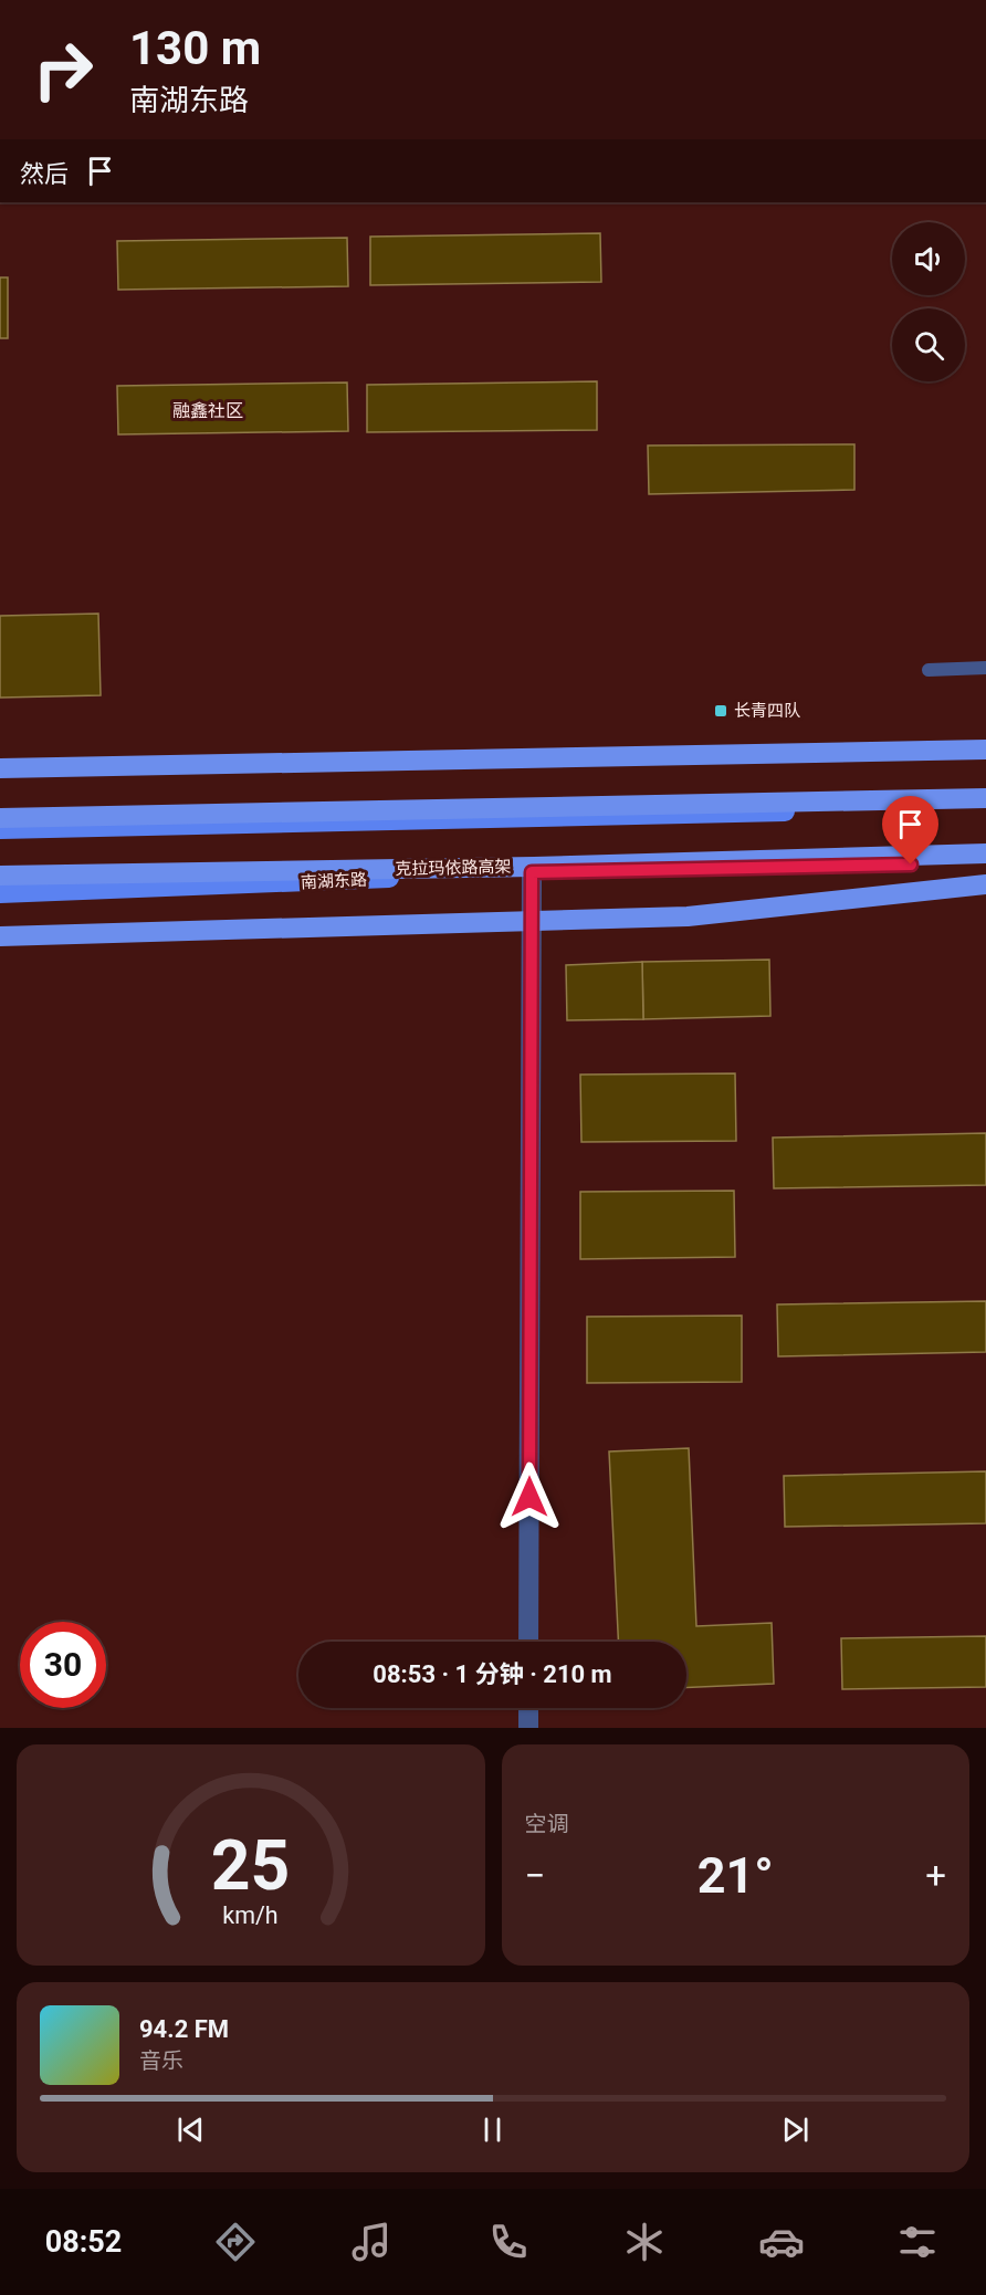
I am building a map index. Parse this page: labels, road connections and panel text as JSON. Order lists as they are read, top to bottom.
{
  "streets": {
    "highway": ["克拉玛依路高架"],
    "main road": ["南湖东路"]
  },
  "districts": ["融鑫社区"],
  "places": {
    "transit": ["长青四队"]
  },
  "page": {
    "turn": ["130 m", "南湖东路"],
    "then": "然后",
    "limit": "30",
    "trip": "08:53 · 1 分钟 · 210 m",
    "tile": "空调",
    "heat": ["−", "21°", "+"],
    "song": ["94.2 FM", "音乐"],
    "tabs": "08:52",
    "gauge": ["25", "km/h"]
  }
}
